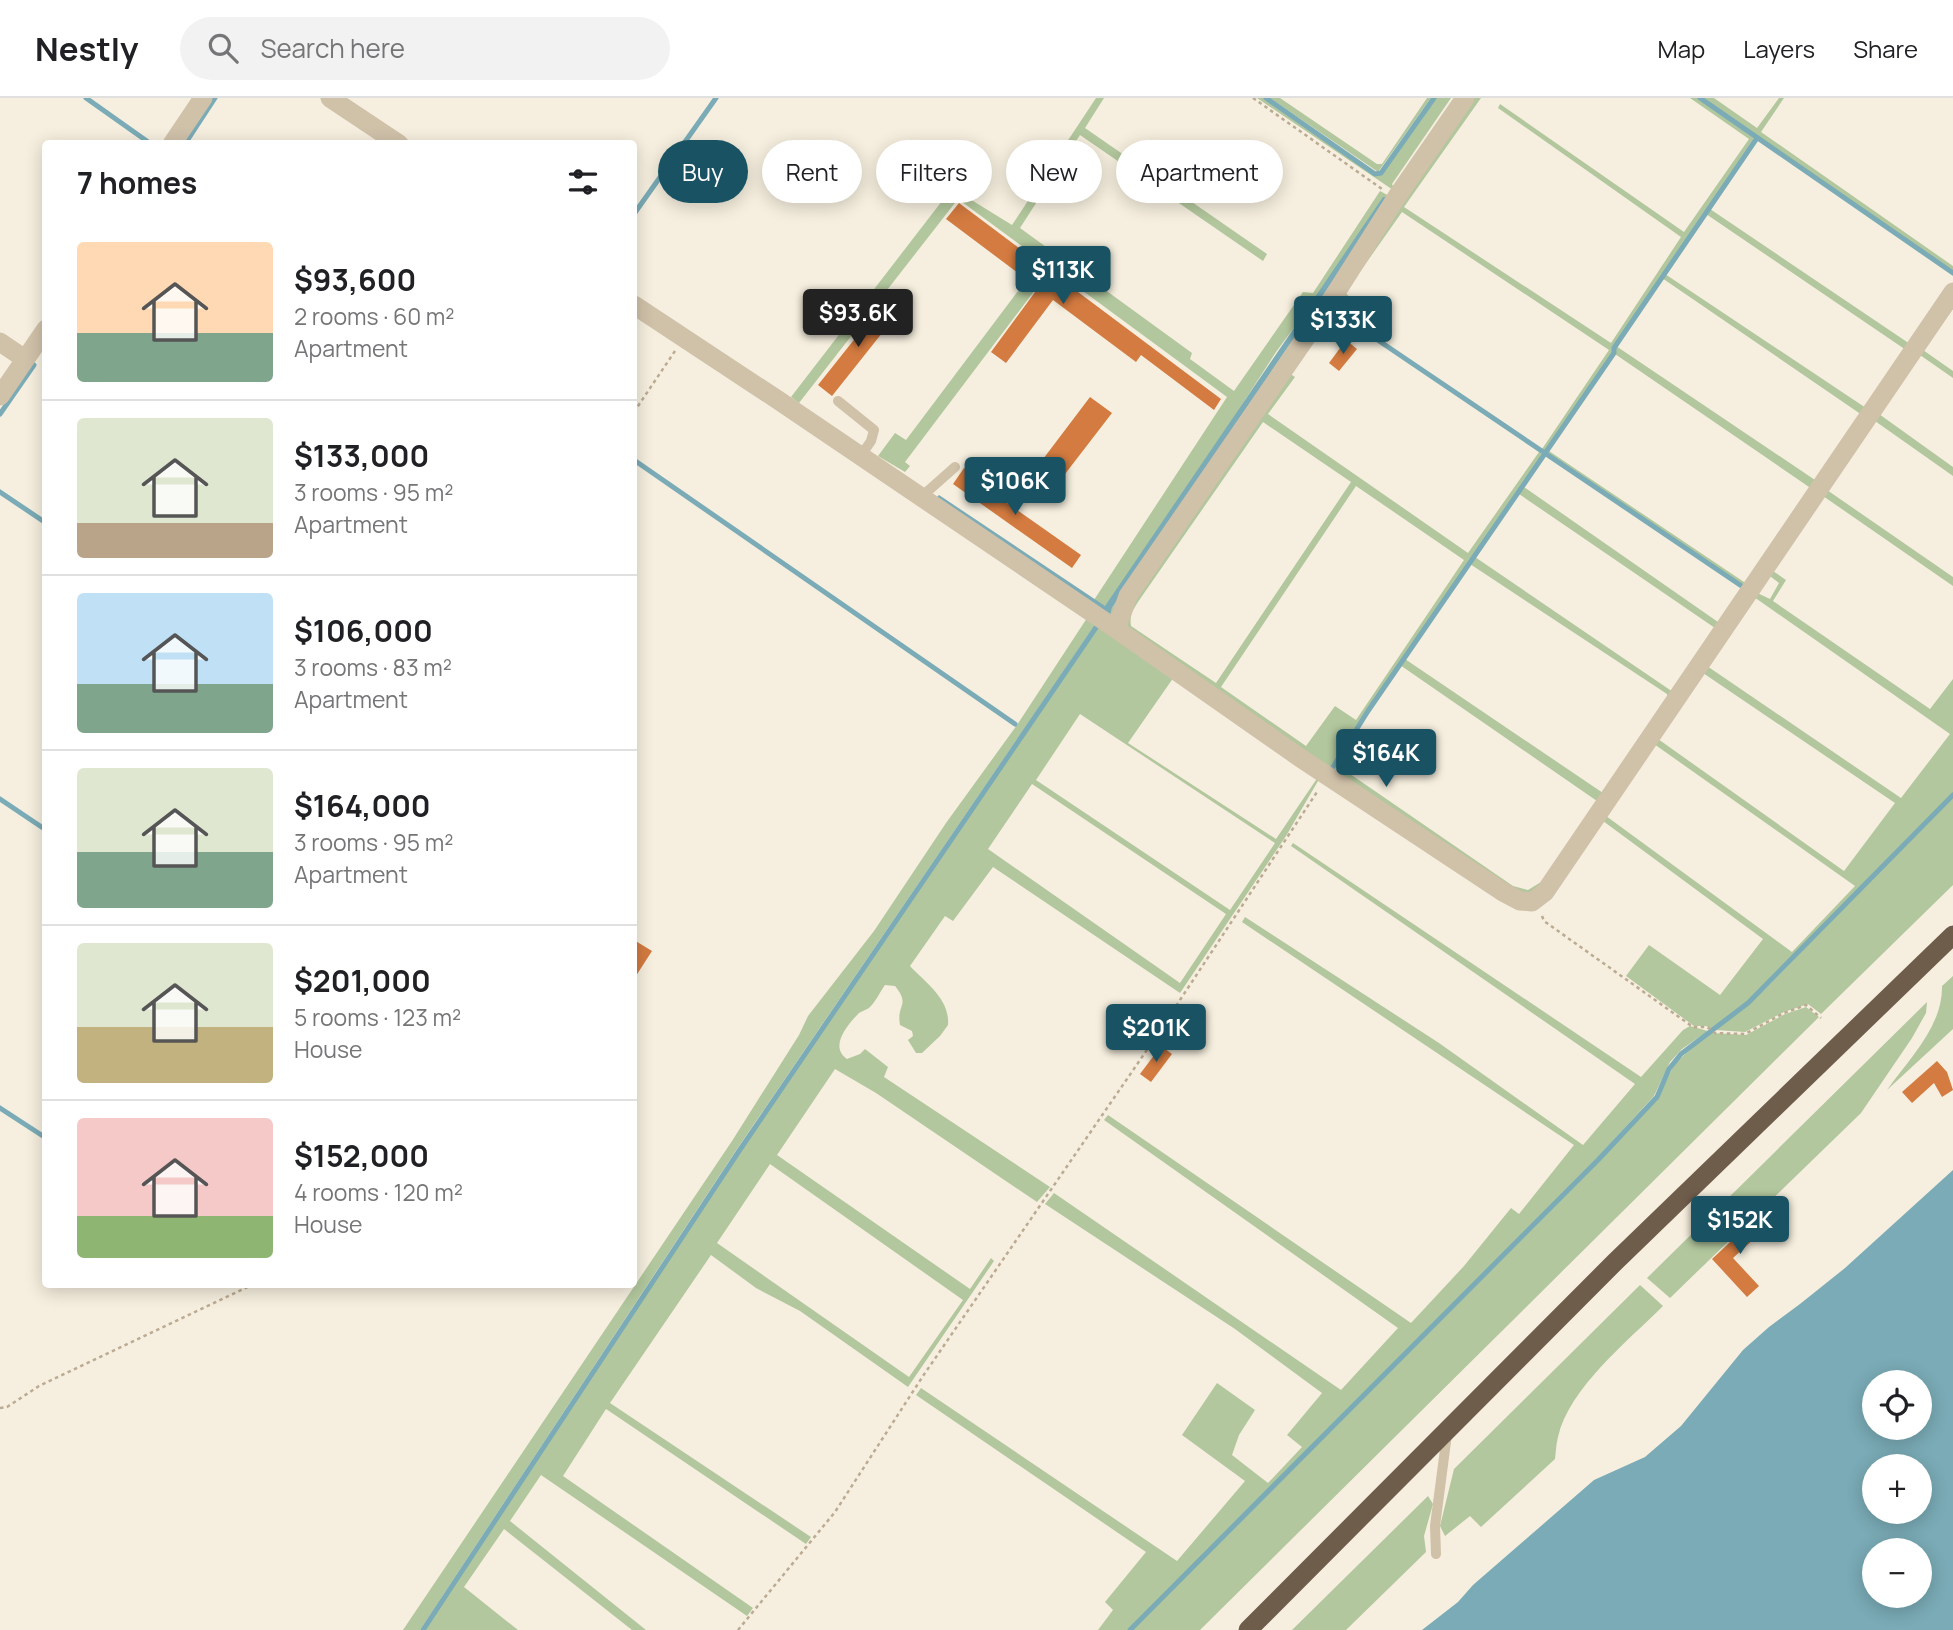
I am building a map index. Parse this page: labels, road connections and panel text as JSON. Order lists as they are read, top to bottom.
{
  "page": {
    "header": "Nestly",
    "search": "Search here",
    "nav": ["Map", "Layers", "Share"],
    "chip": [
      "Buy",
      "Rent",
      "Filters",
      "New",
      "Apartment"
    ],
    "heading": "7 homes",
    "list": [
      {
        "name": "$93,600",
        "note": "2 rooms · 60 m² · Apartment"
      },
      {
        "name": "$133,000",
        "note": "3 rooms · 95 m² · Apartment"
      },
      {
        "name": "$106,000",
        "note": "3 rooms · 83 m² · Apartment"
      },
      {
        "name": "$164,000",
        "note": "3 rooms · 95 m² · Apartment"
      },
      {
        "name": "$201,000",
        "note": "5 rooms · 123 m² · House"
      },
      {
        "name": "$152,000",
        "note": "4 rooms · 120 m² · House"
      }
    ],
    "price": [
      "$113K",
      "$93.6K",
      "$133K",
      "$106K",
      "$164K",
      "$201K",
      "$152K"
    ],
    "map_buttons": ["+", "−"]
  }
}
